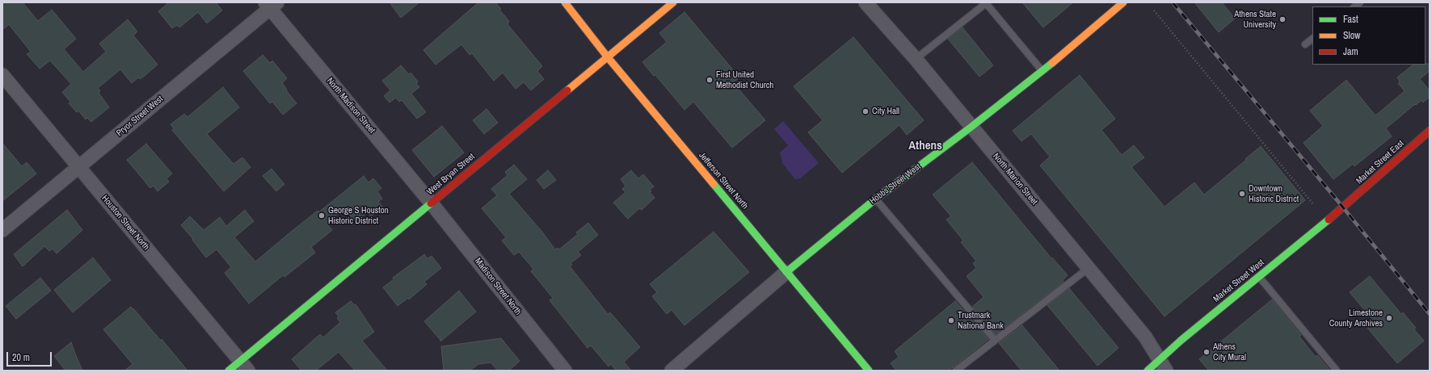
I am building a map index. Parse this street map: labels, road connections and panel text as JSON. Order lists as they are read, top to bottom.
{
  "streets": {
    "street": [
      "North Madison Street",
      "Pryor Street West",
      "Market Street East",
      "West Bryan Street",
      "North Marion Street",
      "Jefferson Street North",
      "Hobbs Street West",
      "Houston Street North",
      "Market Street West",
      "Madison Street North"
    ]
  },
  "crossings": [
    ["North Madison Street", "Pryor Street West"],
    ["North Madison Street", "West Bryan Street"],
    ["North Madison Street", "Madison Street North"],
    ["Pryor Street West", "Houston Street North"],
    ["Market Street East", "Market Street West"],
    ["West Bryan Street", "Jefferson Street North"],
    ["West Bryan Street", "Houston Street North"],
    ["West Bryan Street", "Madison Street North"],
    ["North Marion Street", "Hobbs Street West"],
    ["North Marion Street", "Market Street West"],
    ["Jefferson Street North", "Hobbs Street West"]
  ],
  "districts": ["Athens"],
  "places": [
    "Athens State University",
    "First United Methodist Church",
    "City Hall",
    "Downtown Historic District",
    "George S Houston Historic District",
    "Limestone County Archives",
    "Trustmark National Bank",
    "Athens City Mural"
  ],
  "legend": ["Fast", "Slow", "Jam"],
  "scale_bar": "20 m"
}
